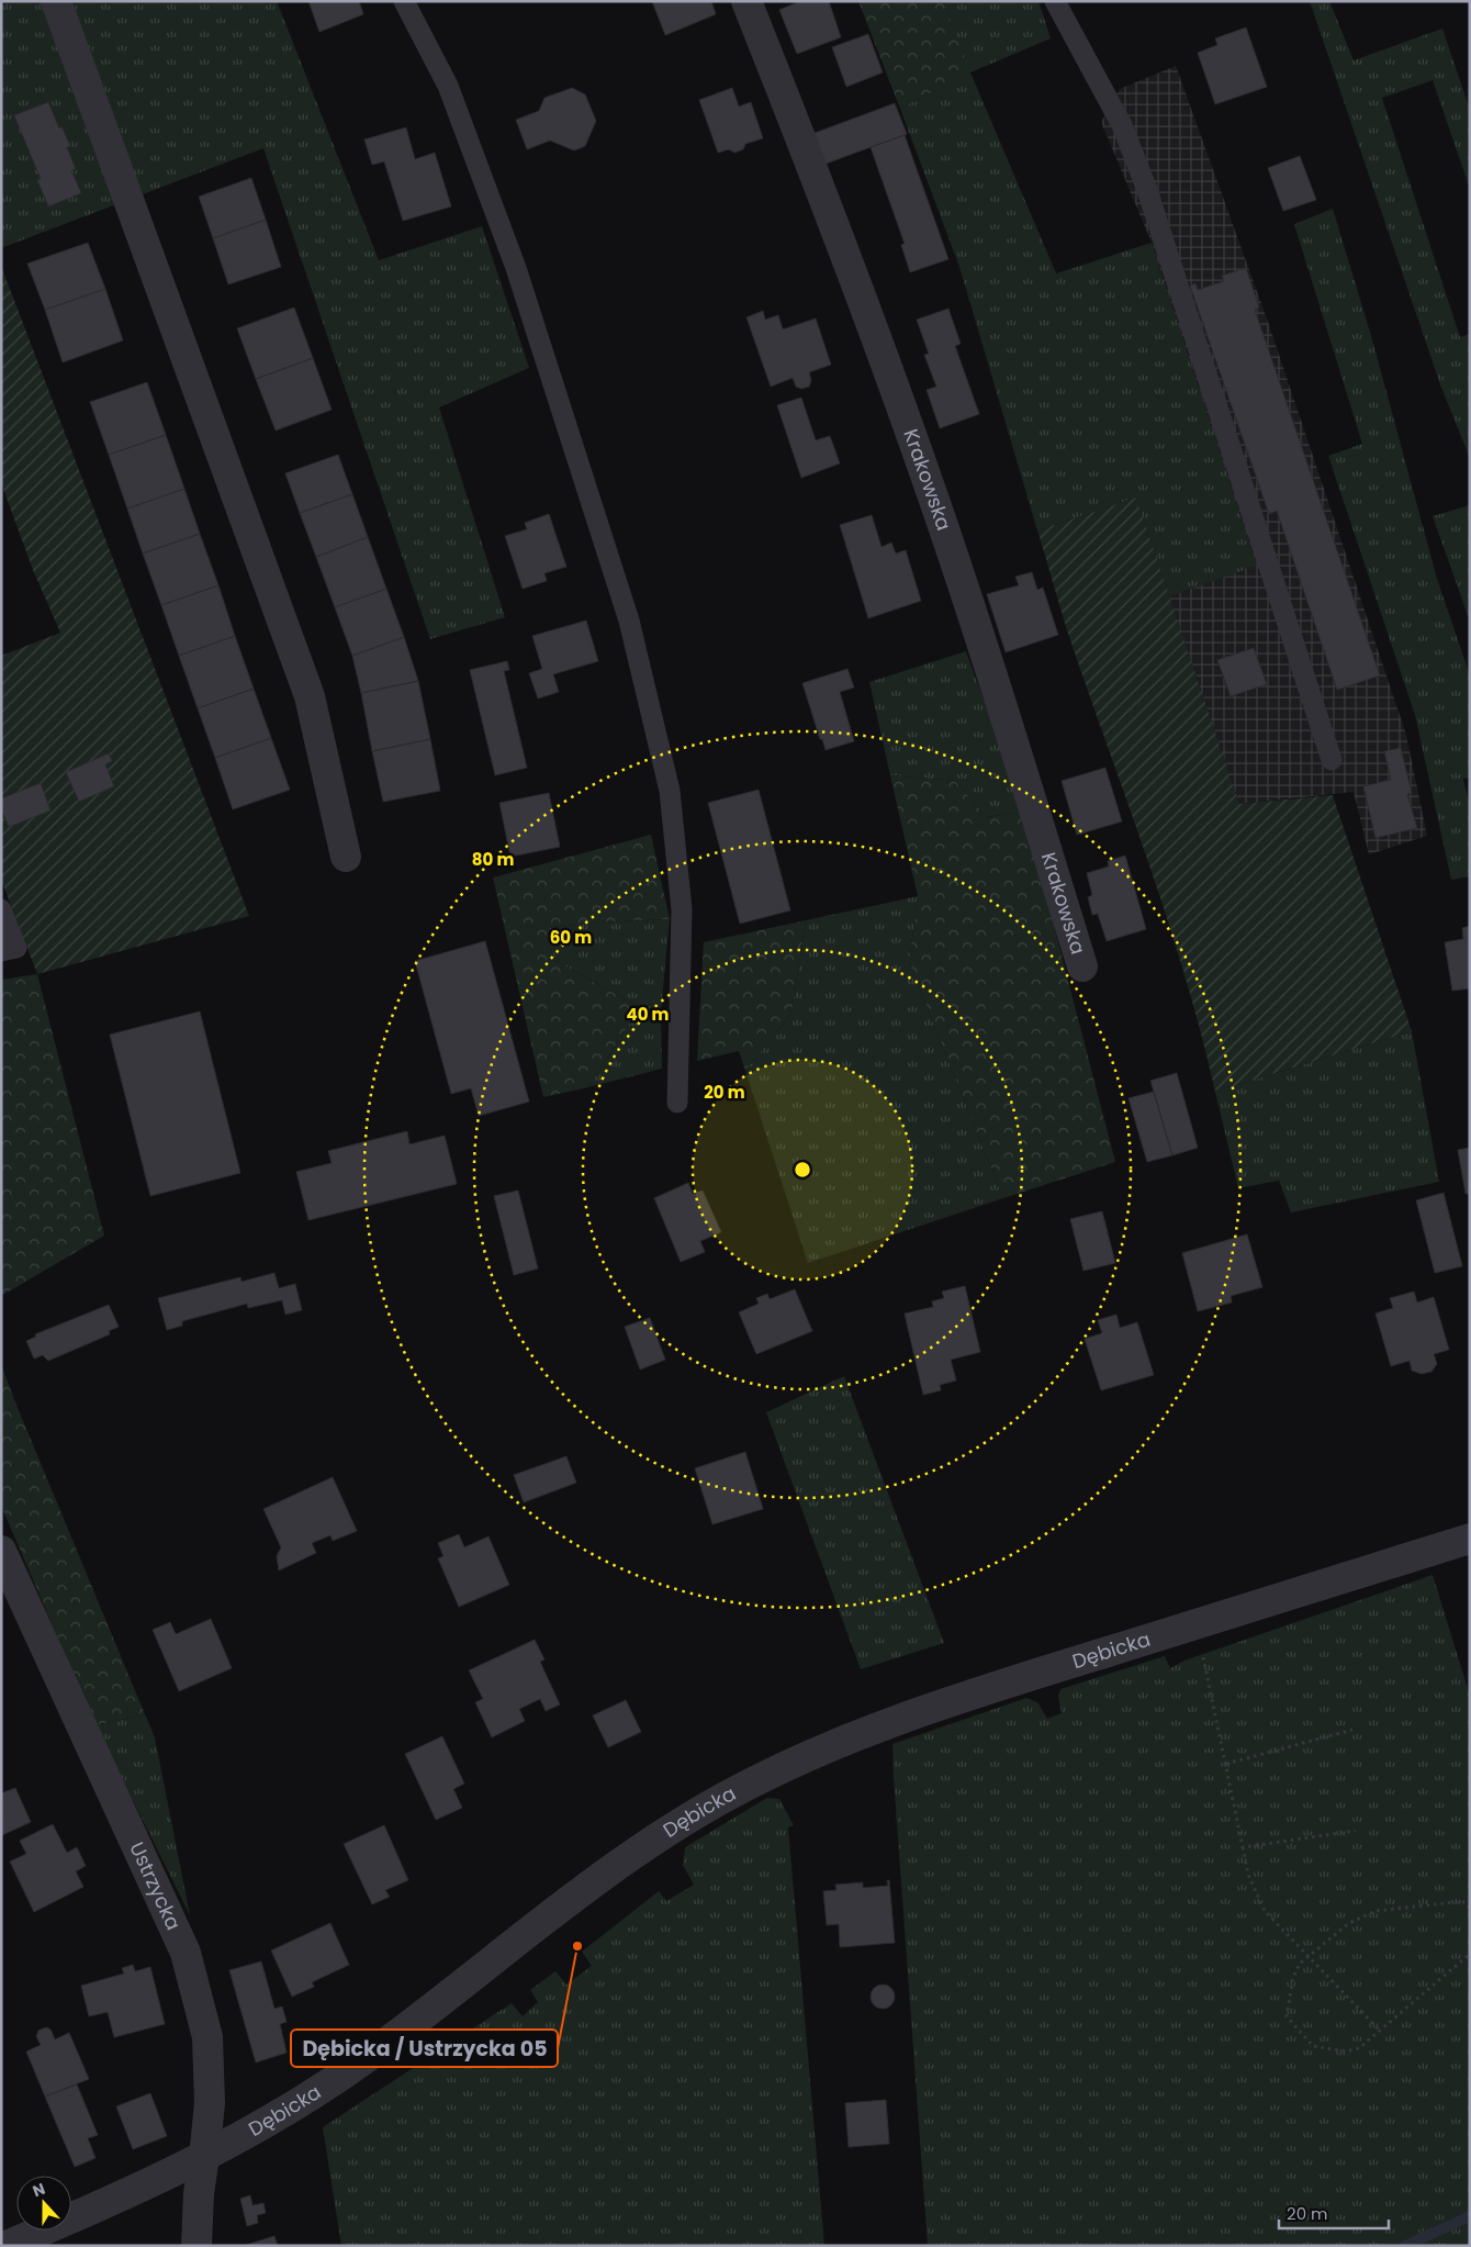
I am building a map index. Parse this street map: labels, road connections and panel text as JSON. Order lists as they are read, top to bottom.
{
  "streets": {
    "street": ["Krakowska", "Dębicka", "Ustrzycka"]
  },
  "crossings": [
    ["Dębicka", "Ustrzycka"]
  ],
  "places": ["Dębicka / Ustrzycka 05"],
  "scale_bar": "20 m",
  "north": "top",
  "rings": [
    "80 m",
    "60 m",
    "40 m",
    "20 m"
  ]
}
